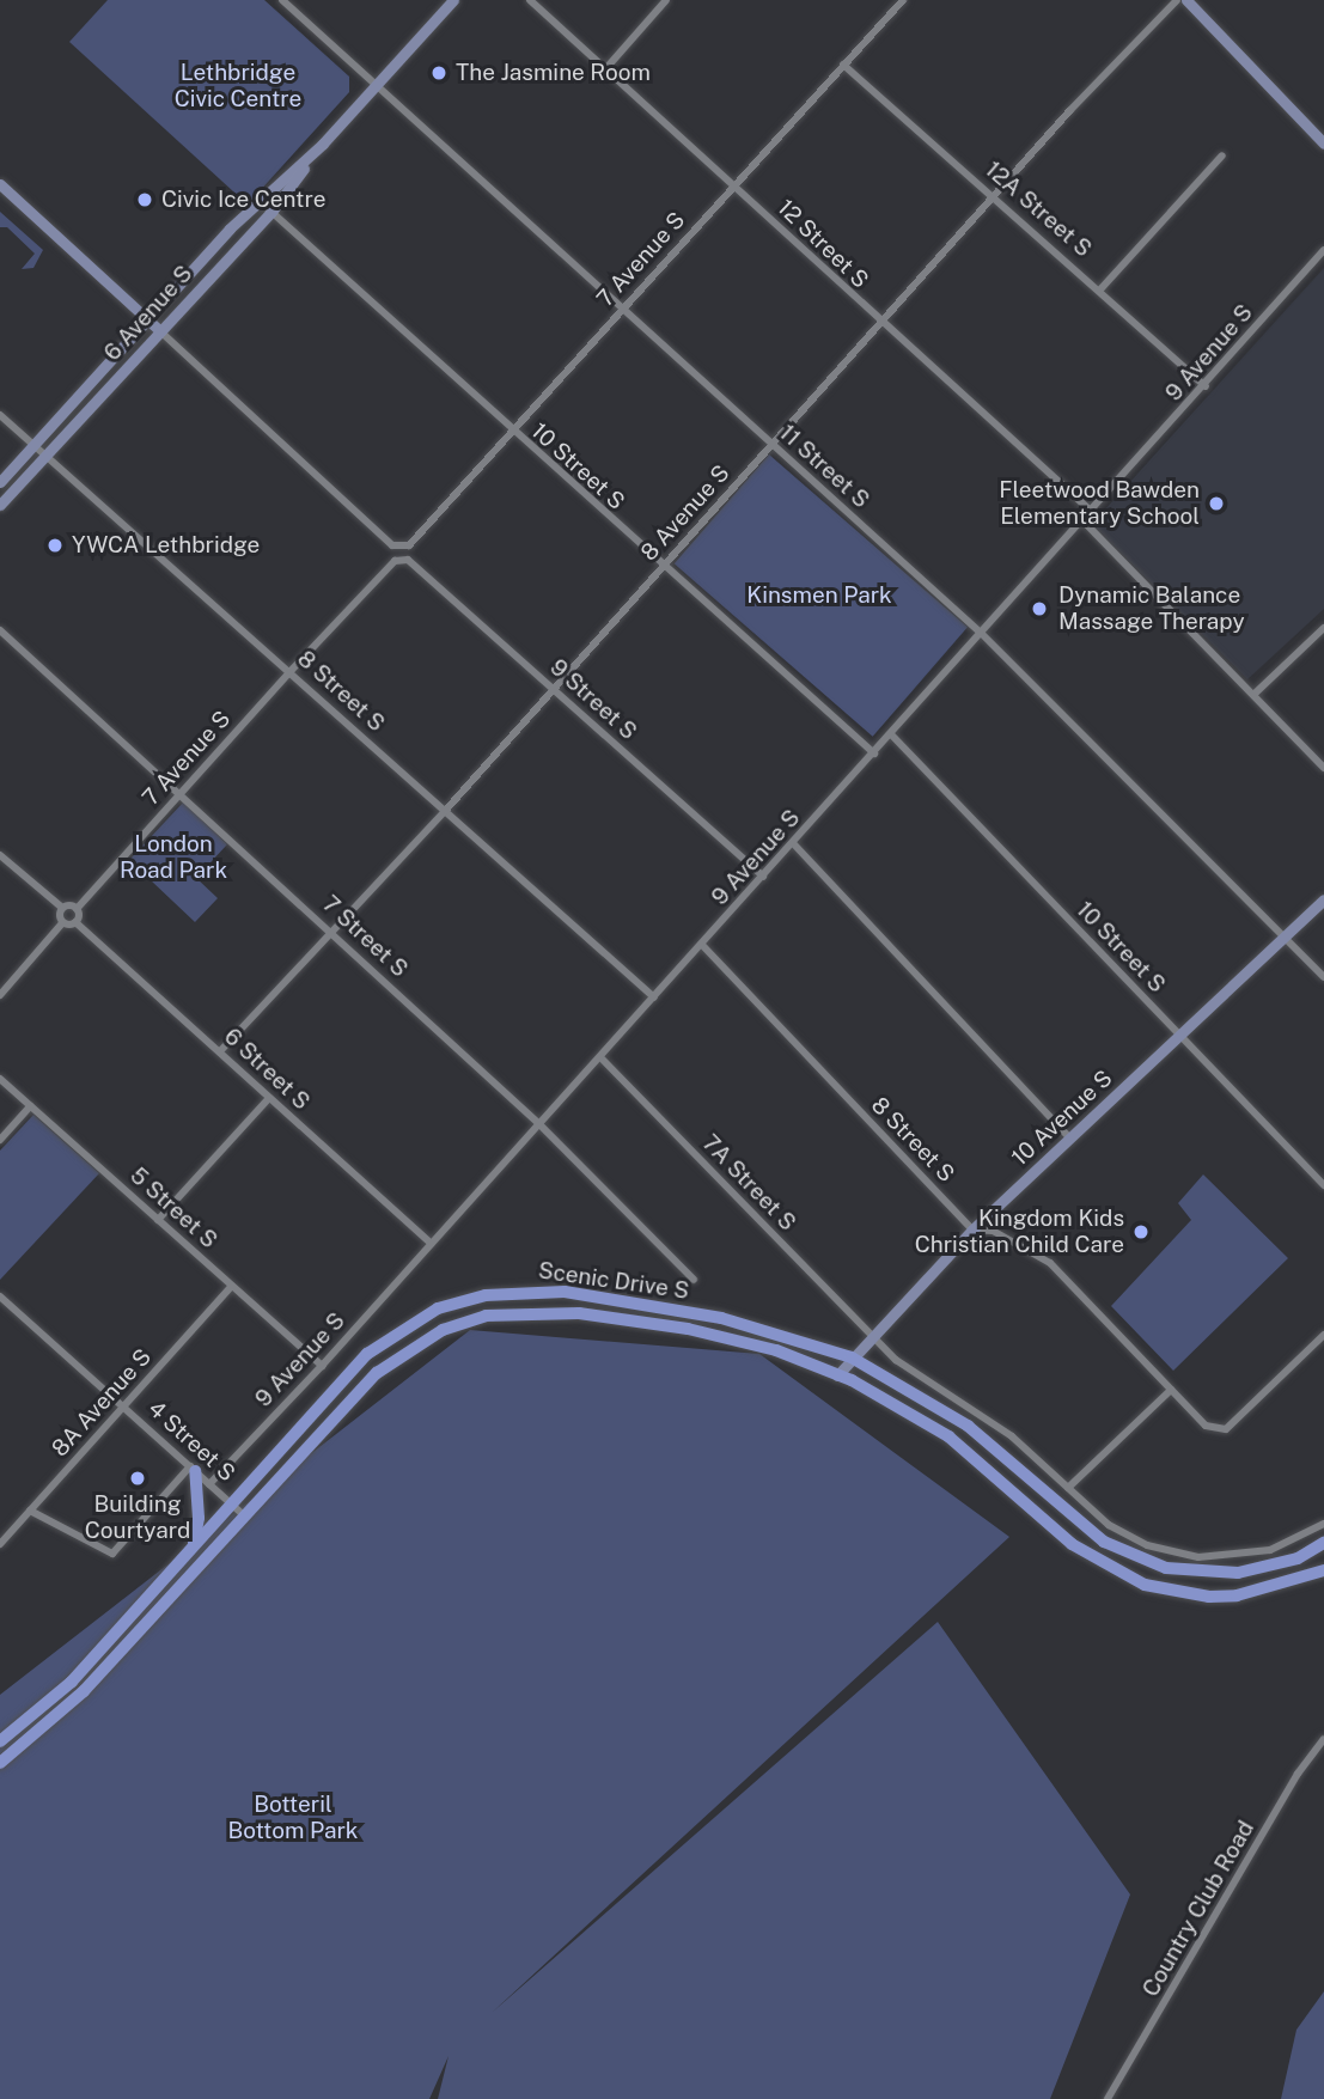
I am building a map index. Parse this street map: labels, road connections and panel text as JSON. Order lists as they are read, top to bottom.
{
  "streets": {
    "main road": ["6 Avenue S", "10 Avenue S", "Scenic Drive S"],
    "street": [
      "12A Street S",
      "12 Street S",
      "7 Avenue S",
      "9 Avenue S",
      "10 Street S",
      "11 Street S",
      "8 Avenue S",
      "8 Street S",
      "9 Street S",
      "7 Street S",
      "6 Street S",
      "7A Street S",
      "5 Street S",
      "8A Avenue S",
      "4 Street S",
      "Country Club Road"
    ]
  },
  "crossings": [
    ["12A Street S", "7 Avenue S"],
    ["12A Street S", "9 Avenue S"],
    ["12A Street S", "8 Avenue S"],
    ["12 Street S", "7 Avenue S"],
    ["12 Street S", "9 Avenue S"],
    ["12 Street S", "8 Avenue S"],
    ["7 Avenue S", "6 Avenue S"],
    ["7 Avenue S", "10 Street S"],
    ["7 Avenue S", "11 Street S"],
    ["7 Avenue S", "8 Street S"],
    ["7 Avenue S", "9 Street S"],
    ["7 Avenue S", "7 Street S"],
    ["6 Avenue S", "10 Street S"],
    ["6 Avenue S", "11 Street S"],
    ["6 Avenue S", "8 Street S"],
    ["9 Avenue S", "10 Street S"],
    ["9 Avenue S", "11 Street S"],
    ["9 Avenue S", "8 Street S"],
    ["9 Avenue S", "9 Street S"],
    ["9 Avenue S", "7 Street S"],
    ["9 Avenue S", "6 Street S"],
    ["9 Avenue S", "7A Street S"],
    ["9 Avenue S", "5 Street S"],
    ["9 Avenue S", "4 Street S"],
    ["10 Street S", "8 Avenue S"],
    ["10 Street S", "10 Avenue S"],
    ["11 Street S", "8 Avenue S"],
    ["11 Street S", "10 Avenue S"],
    ["8 Avenue S", "8 Street S"],
    ["8 Avenue S", "9 Street S"],
    ["8 Avenue S", "7 Street S"],
    ["8 Avenue S", "6 Street S"],
    ["8 Street S", "10 Avenue S"],
    ["10 Avenue S", "7A Street S"],
    ["10 Avenue S", "Scenic Drive S"],
    ["5 Street S", "8A Avenue S"],
    ["Scenic Drive S", "4 Street S"],
    ["8A Avenue S", "4 Street S"]
  ],
  "parks": [
    "Lethbridge Civic Centre",
    "Kinsmen Park",
    "London Road Park",
    "Botteril Bottom Park"
  ],
  "places": [
    "The Jasmine Room",
    "Civic Ice Centre",
    "Fleetwood Bawden Elementary School",
    "YWCA Lethbridge",
    "Dynamic Balance Massage Therapy",
    "Kingdom Kids Christian Child Care",
    "Building Courtyard"
  ]
}
